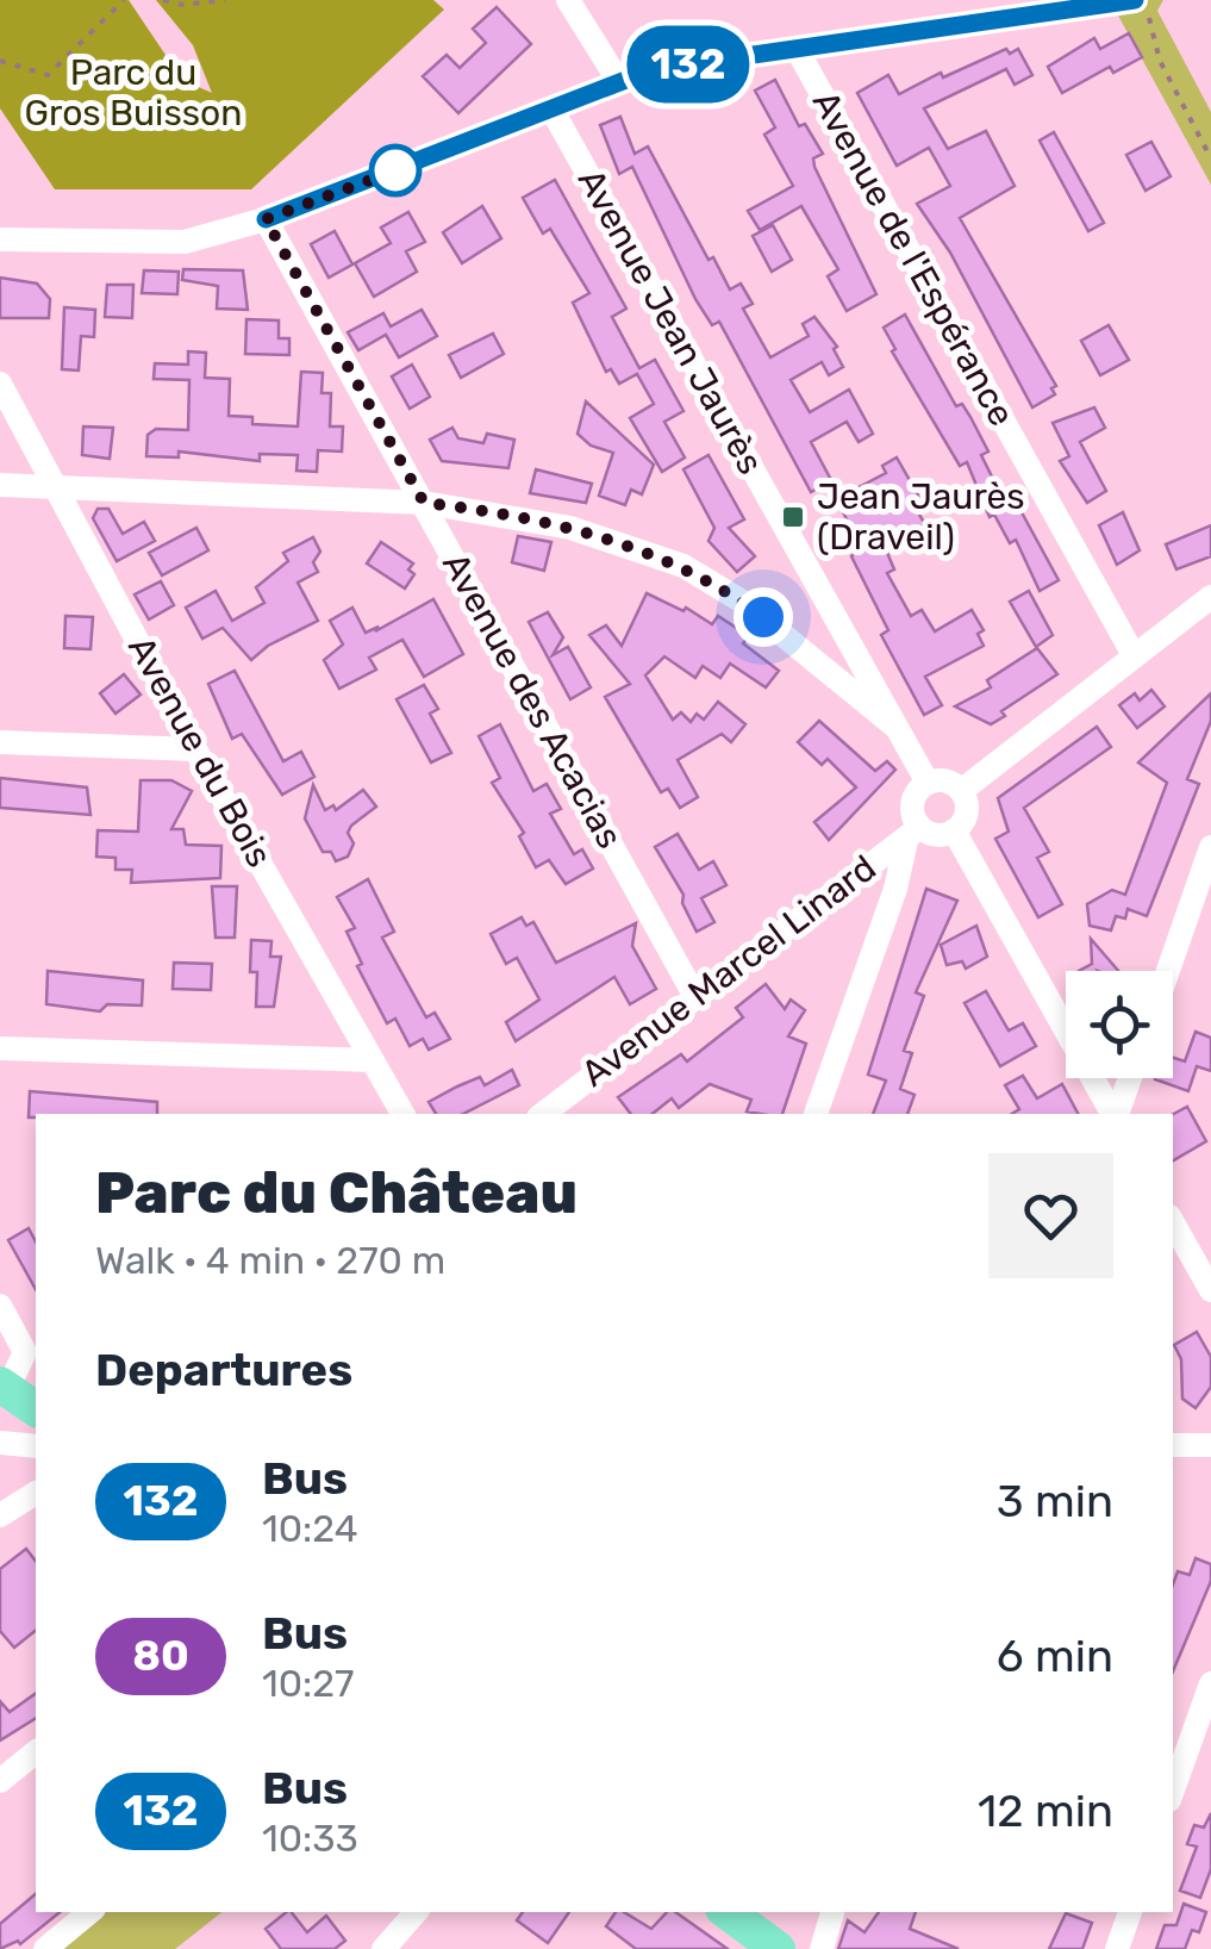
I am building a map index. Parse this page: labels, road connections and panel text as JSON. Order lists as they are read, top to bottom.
{
  "streets": {
    "street": [
      "Avenue de l'Espérance",
      "Avenue Jean Jaurès",
      "Avenue des Acacias",
      "Avenue du Bois",
      "Avenue Marcel Linard"
    ]
  },
  "crossings": [
    ["Avenue Jean Jaurès", "Avenue Marcel Linard"],
    ["Avenue des Acacias", "Avenue Marcel Linard"]
  ],
  "parks": ["Parc du Gros Buisson"],
  "places": {
    "transit": ["Jean Jaurès (Draveil)"]
  },
  "lines": ["bus line 132"],
  "page": {
    "on_map": "132",
    "heading": [
      ["Parc du Château", "Walk · 4 min · 270 m"],
      "Departures"
    ],
    "list": [
      {
        "mark": "132",
        "name": "Bus",
        "note": "10:24",
        "value": "3 min"
      },
      {
        "mark": "80",
        "name": "Bus",
        "note": "10:27",
        "value": "6 min"
      },
      {
        "mark": "132",
        "name": "Bus",
        "note": "10:33",
        "value": "12 min"
      }
    ]
  }
}
